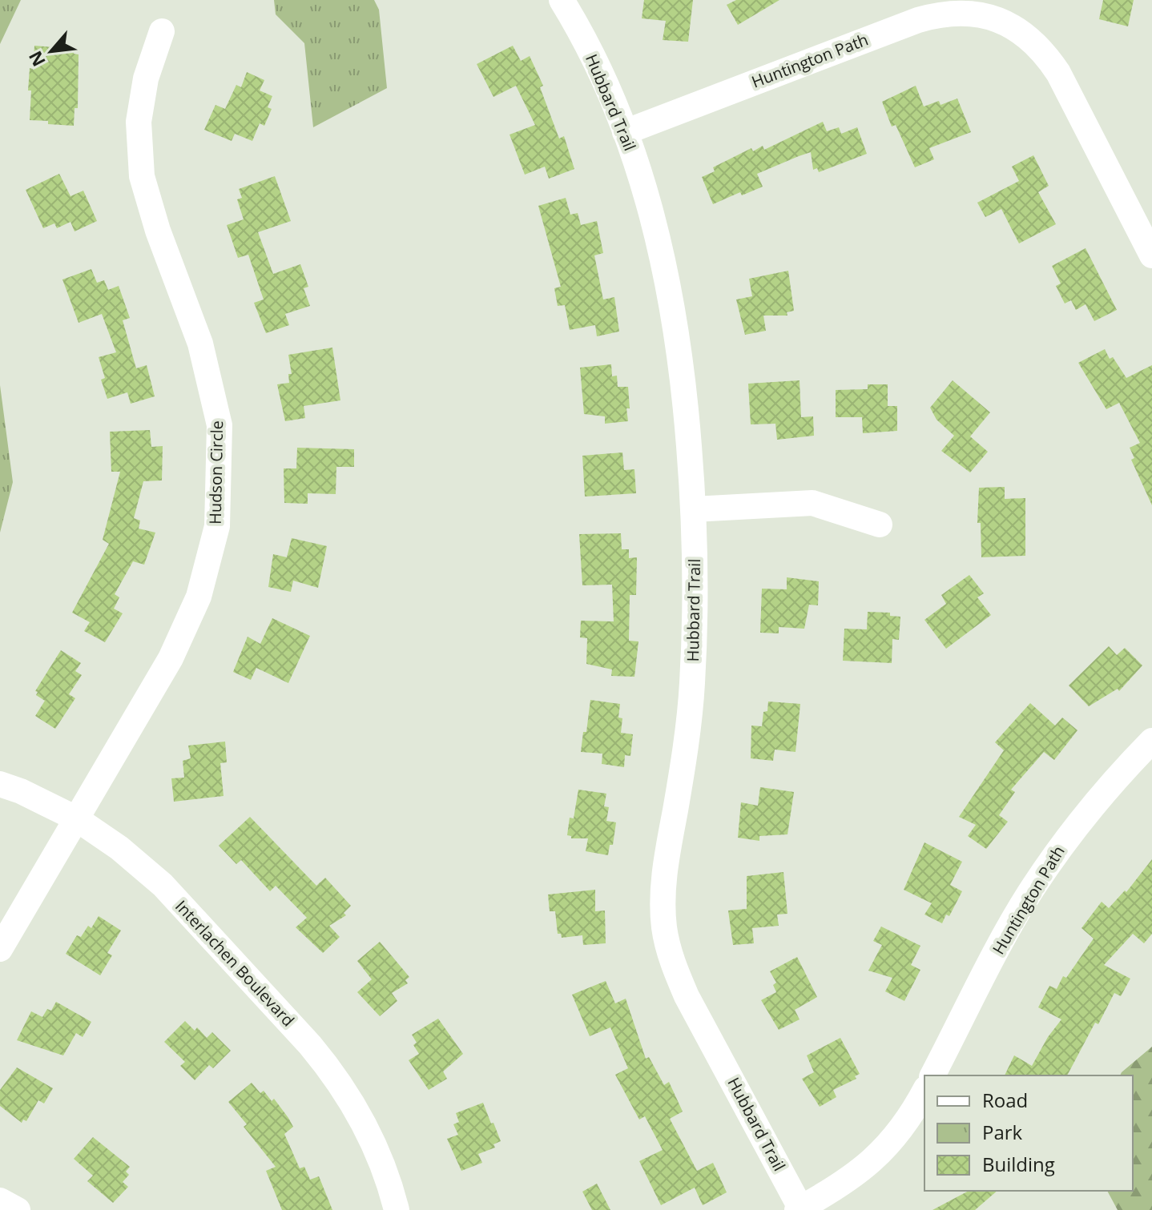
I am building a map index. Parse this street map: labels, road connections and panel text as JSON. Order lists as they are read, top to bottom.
{
  "streets": {
    "street": [
      "Huntington Path",
      "Hubbard Trail",
      "Hudson Circle",
      "Interlachen Boulevard"
    ]
  },
  "crossings": [
    ["Huntington Path", "Hubbard Trail"],
    ["Hudson Circle", "Interlachen Boulevard"]
  ],
  "legend": ["Road", "Park", "Building"],
  "north": "bottom left"
}
